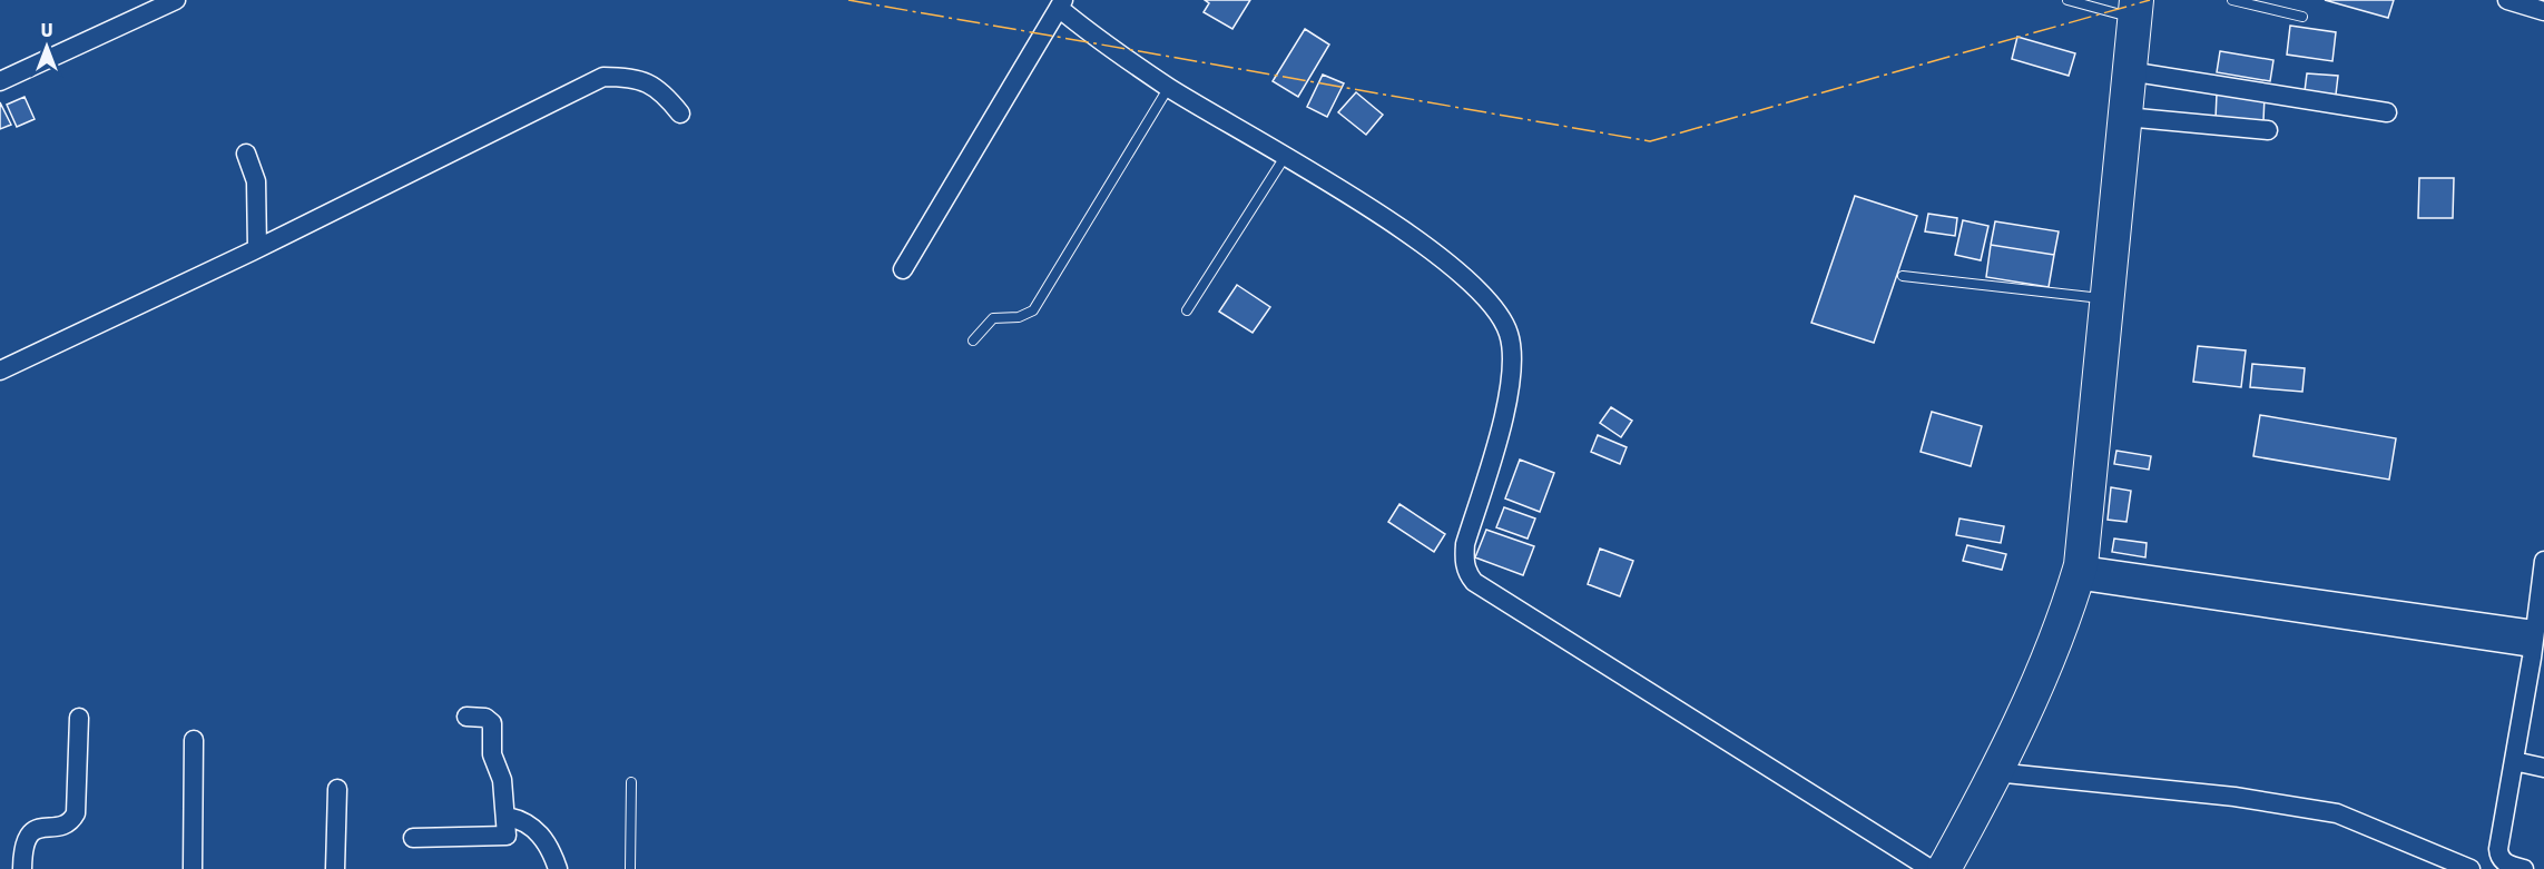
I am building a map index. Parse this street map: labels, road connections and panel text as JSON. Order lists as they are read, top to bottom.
{
  "north": "top"
}
